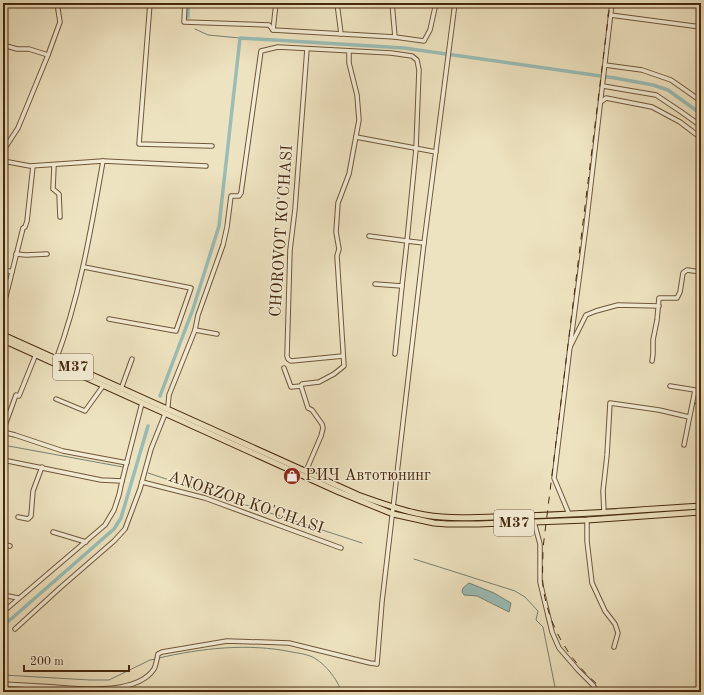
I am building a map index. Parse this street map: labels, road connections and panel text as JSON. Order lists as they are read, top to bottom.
{
  "streets": {
    "highway": ["M37"],
    "street": ["CHOROVOT KO'CHASI", "ANORZOR KO'CHASI"]
  },
  "crossings": [
    ["M37", "ANORZOR KO'CHASI"]
  ],
  "places": {
    "shop": ["РИЧ Автотюнинг"]
  },
  "scale_bar": "200 m"
}
